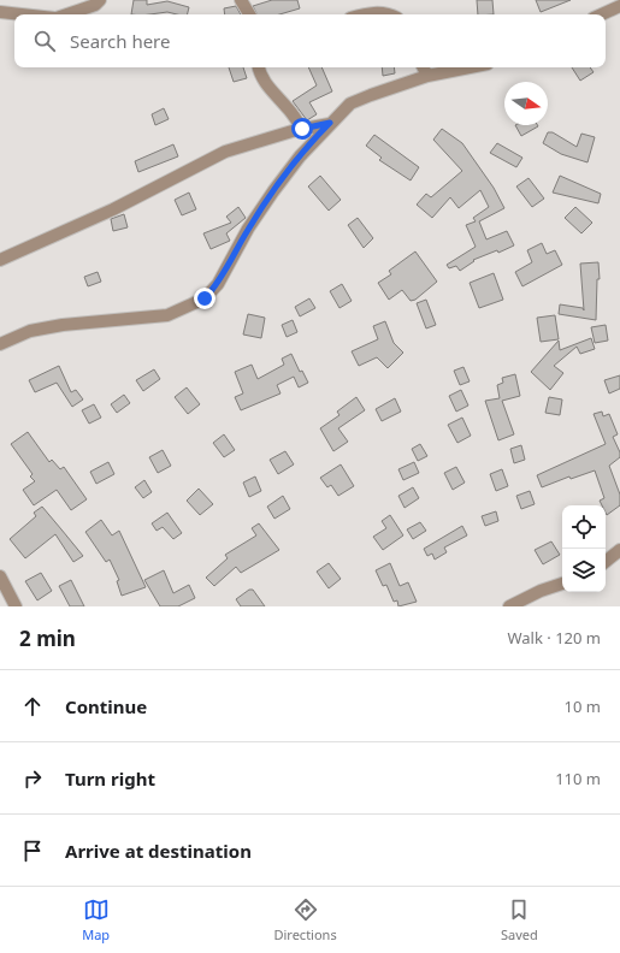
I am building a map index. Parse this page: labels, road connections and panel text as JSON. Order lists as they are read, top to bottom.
{
  "north": "right",
  "page": {
    "search": "Search here",
    "heading": ["2 min", "Walk · 120 m"],
    "list": [
      ["Continue", "10 m"],
      ["Turn right", "110 m"],
      "Arrive at destination"
    ],
    "nav": ["Map", "Directions", "Saved"]
  }
}
